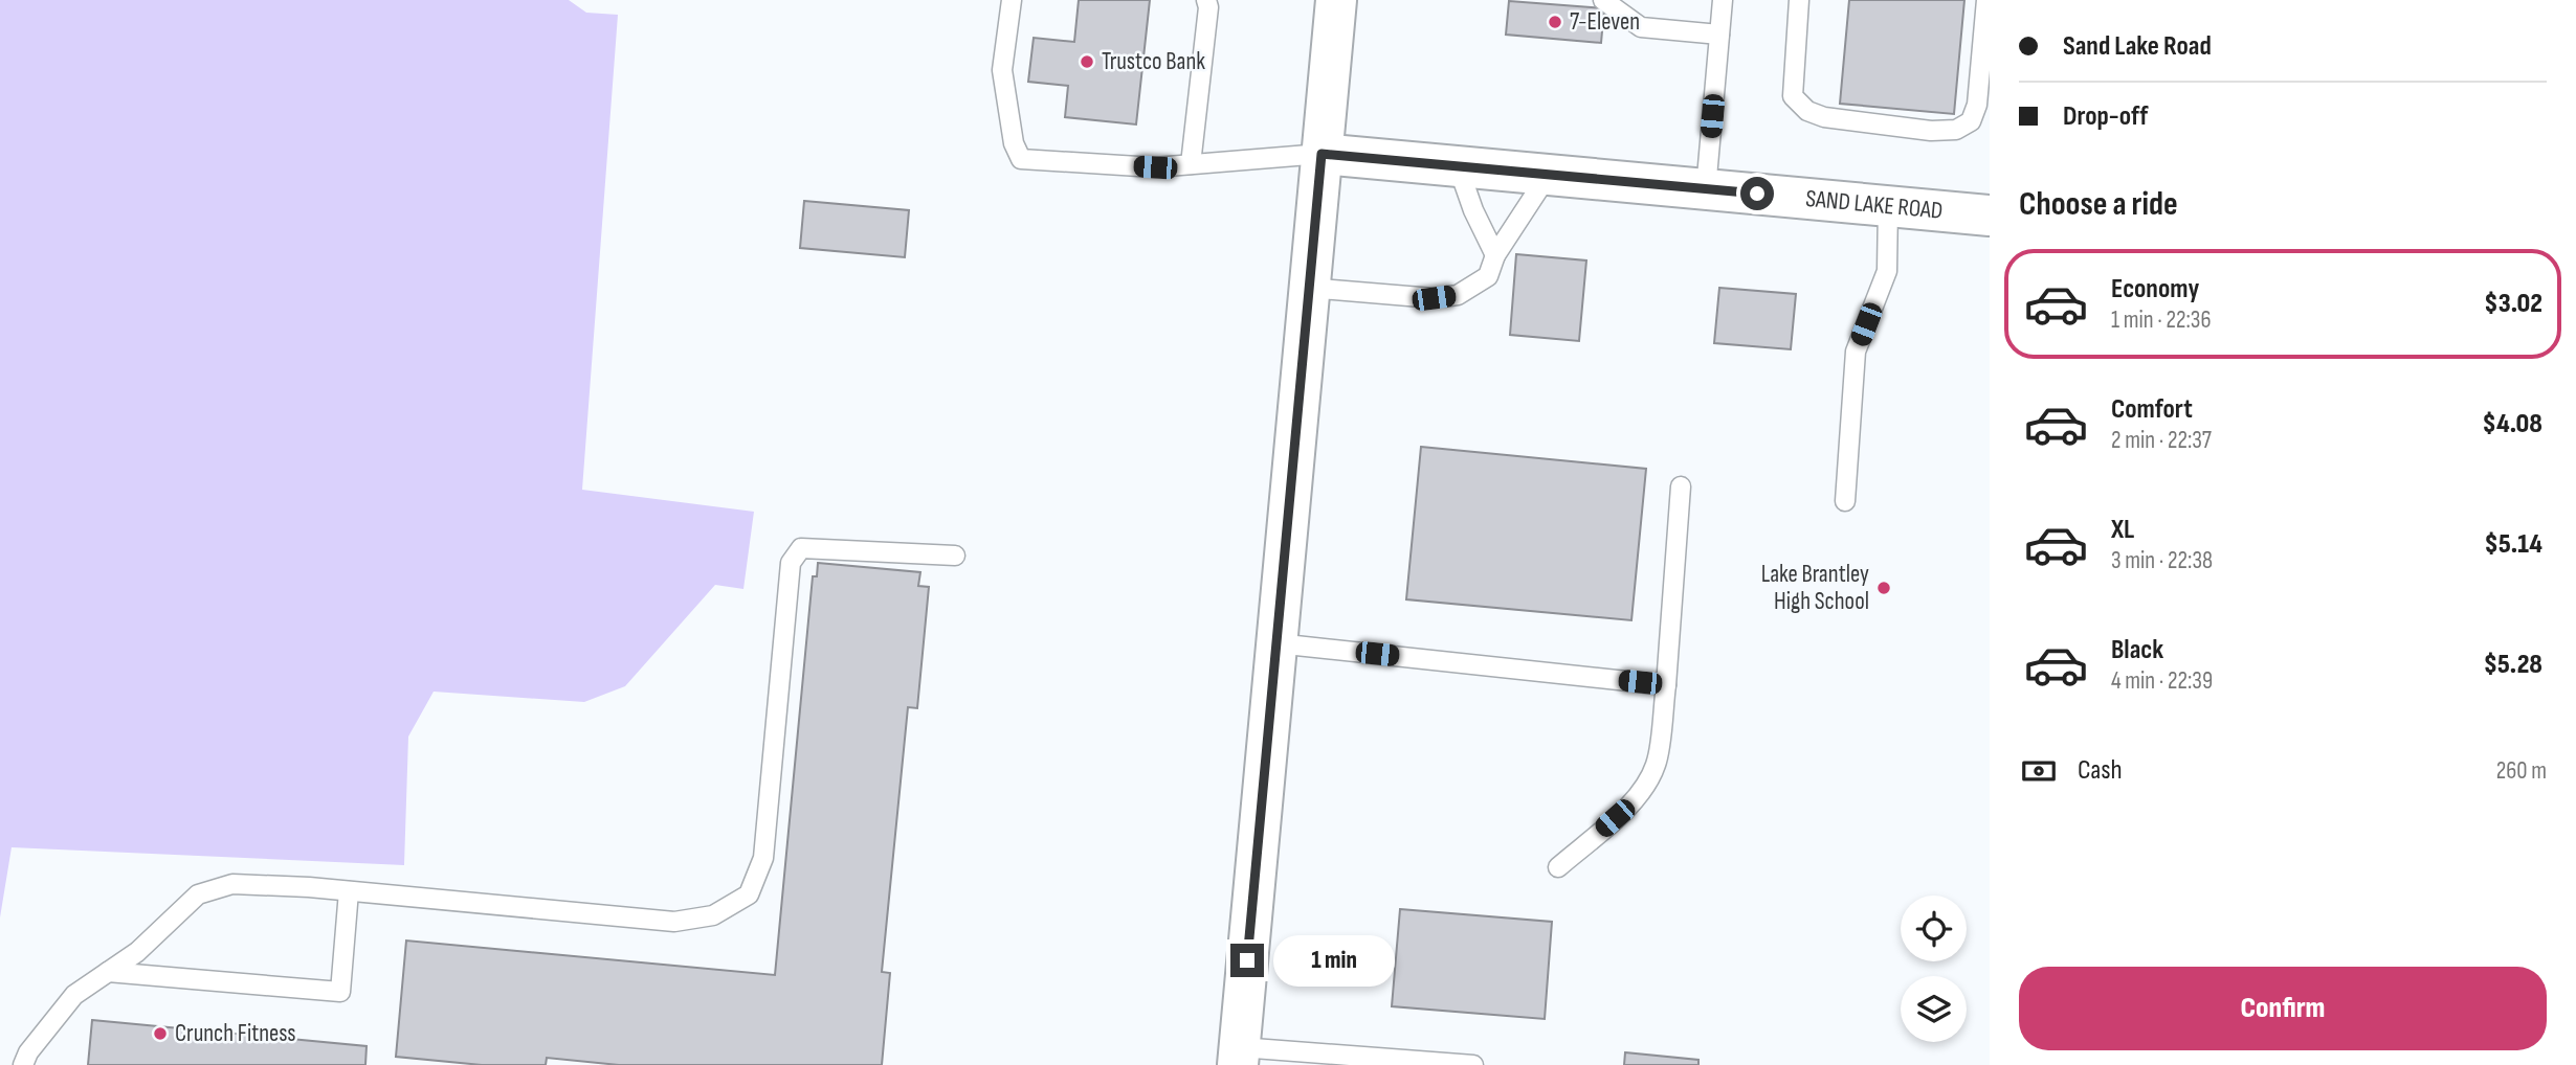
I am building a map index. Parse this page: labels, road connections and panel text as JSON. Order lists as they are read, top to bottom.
{
  "streets": {
    "main road": ["SAND LAKE ROAD"]
  },
  "places": [
    "7-Eleven",
    "Trustco Bank",
    "Lake Brantley High School",
    "Crunch Fitness"
  ],
  "page": {
    "banner": ["Sand Lake Road", "Drop-off"],
    "heading": "Choose a ride",
    "list": [
      {
        "name": "Economy",
        "note": "1 min · 22:36",
        "value": "$3.02"
      },
      {
        "name": "Comfort",
        "note": "2 min · 22:37",
        "value": "$4.08"
      },
      {
        "name": "XL",
        "note": "3 min · 22:38",
        "value": "$5.14"
      },
      {
        "name": "Black",
        "note": "4 min · 22:39",
        "value": "$5.28"
      }
    ],
    "pay": ["Cash", "260 m"],
    "bubble": "1 min",
    "buttons": "Confirm"
  }
}
